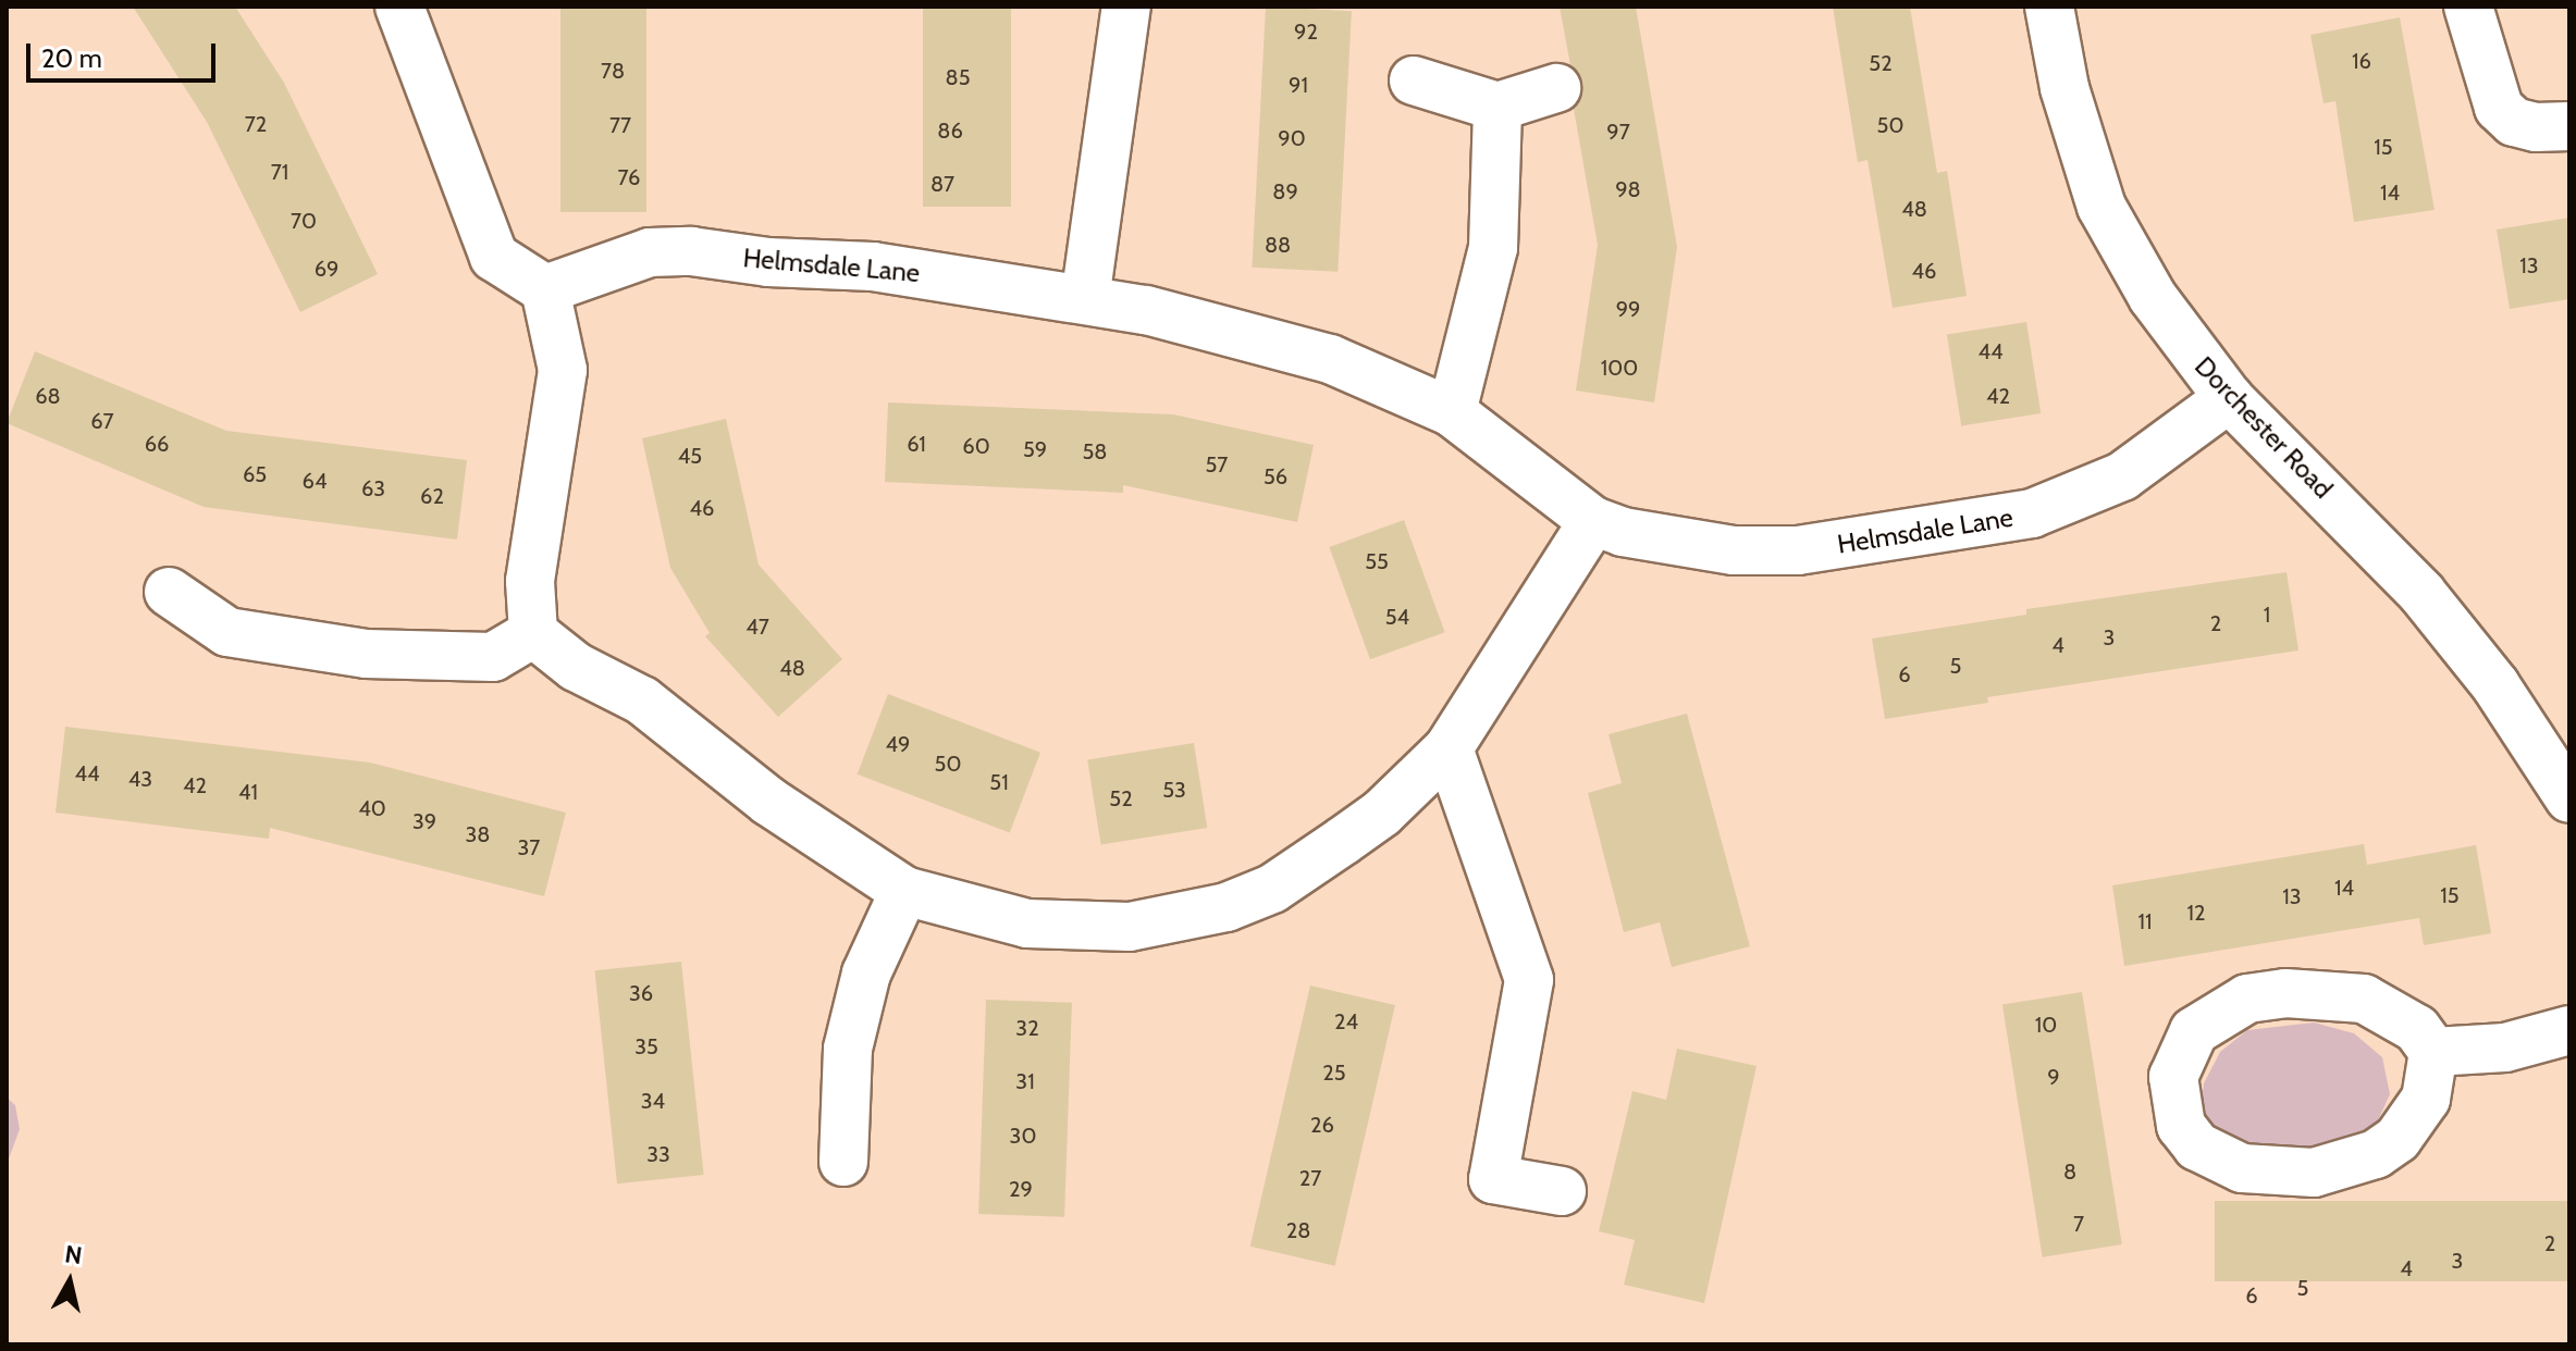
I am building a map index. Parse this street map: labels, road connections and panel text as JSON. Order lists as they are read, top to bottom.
{
  "streets": {
    "street": ["Helmsdale Lane", "Dorchester Road"]
  },
  "crossings": [
    ["Helmsdale Lane", "Dorchester Road"]
  ],
  "house_numbers": [
    "92",
    "16",
    "52",
    "78",
    "85",
    "91",
    "72",
    "77",
    "50",
    "86",
    "97",
    "90",
    "15",
    "71",
    "76",
    "87",
    "98",
    "89",
    "14",
    "48",
    "70",
    "88",
    "13",
    "69",
    "46",
    "99",
    "44",
    "100",
    "68",
    "42",
    "67",
    "66",
    "61",
    "60",
    "59",
    "58",
    "45",
    "57",
    "65",
    "56",
    "64",
    "63",
    "62",
    "46",
    "55",
    "1",
    "54",
    "2",
    "47",
    "3",
    "4",
    "5",
    "48",
    "6",
    "49",
    "50",
    "44",
    "43",
    "51",
    "42",
    "53",
    "41",
    "52",
    "40",
    "39",
    "38",
    "37",
    "14",
    "15",
    "13",
    "12",
    "11",
    "36",
    "24",
    "10",
    "32",
    "35",
    "25",
    "9",
    "31",
    "34",
    "26",
    "30",
    "33",
    "8",
    "27",
    "29",
    "7",
    "28",
    "2",
    "3",
    "4",
    "5",
    "6"
  ],
  "scale_bar": "20 m",
  "north": "top"
}
